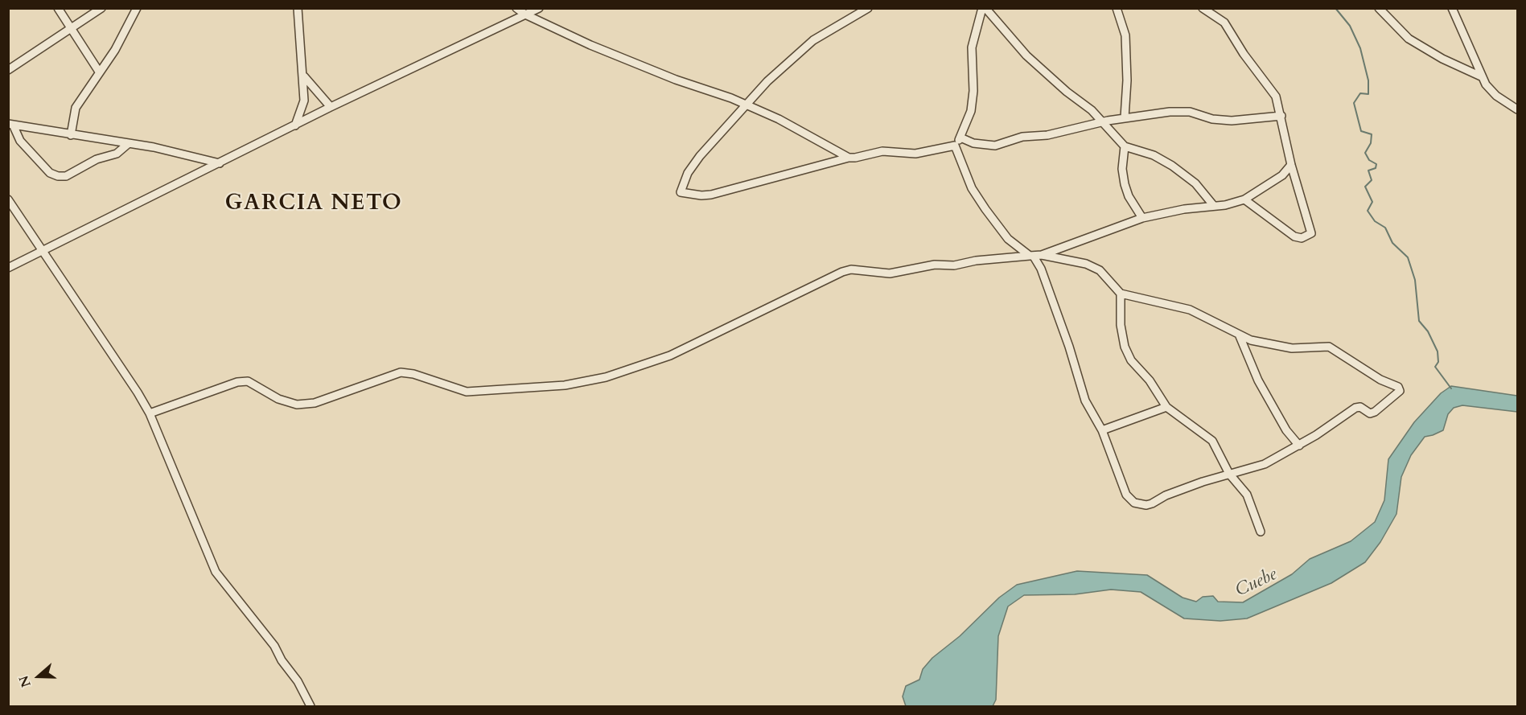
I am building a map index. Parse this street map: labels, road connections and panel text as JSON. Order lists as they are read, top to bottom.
{
  "districts": ["GARCIA NETO"],
  "water": ["Cuebe"],
  "north": "left"
}
